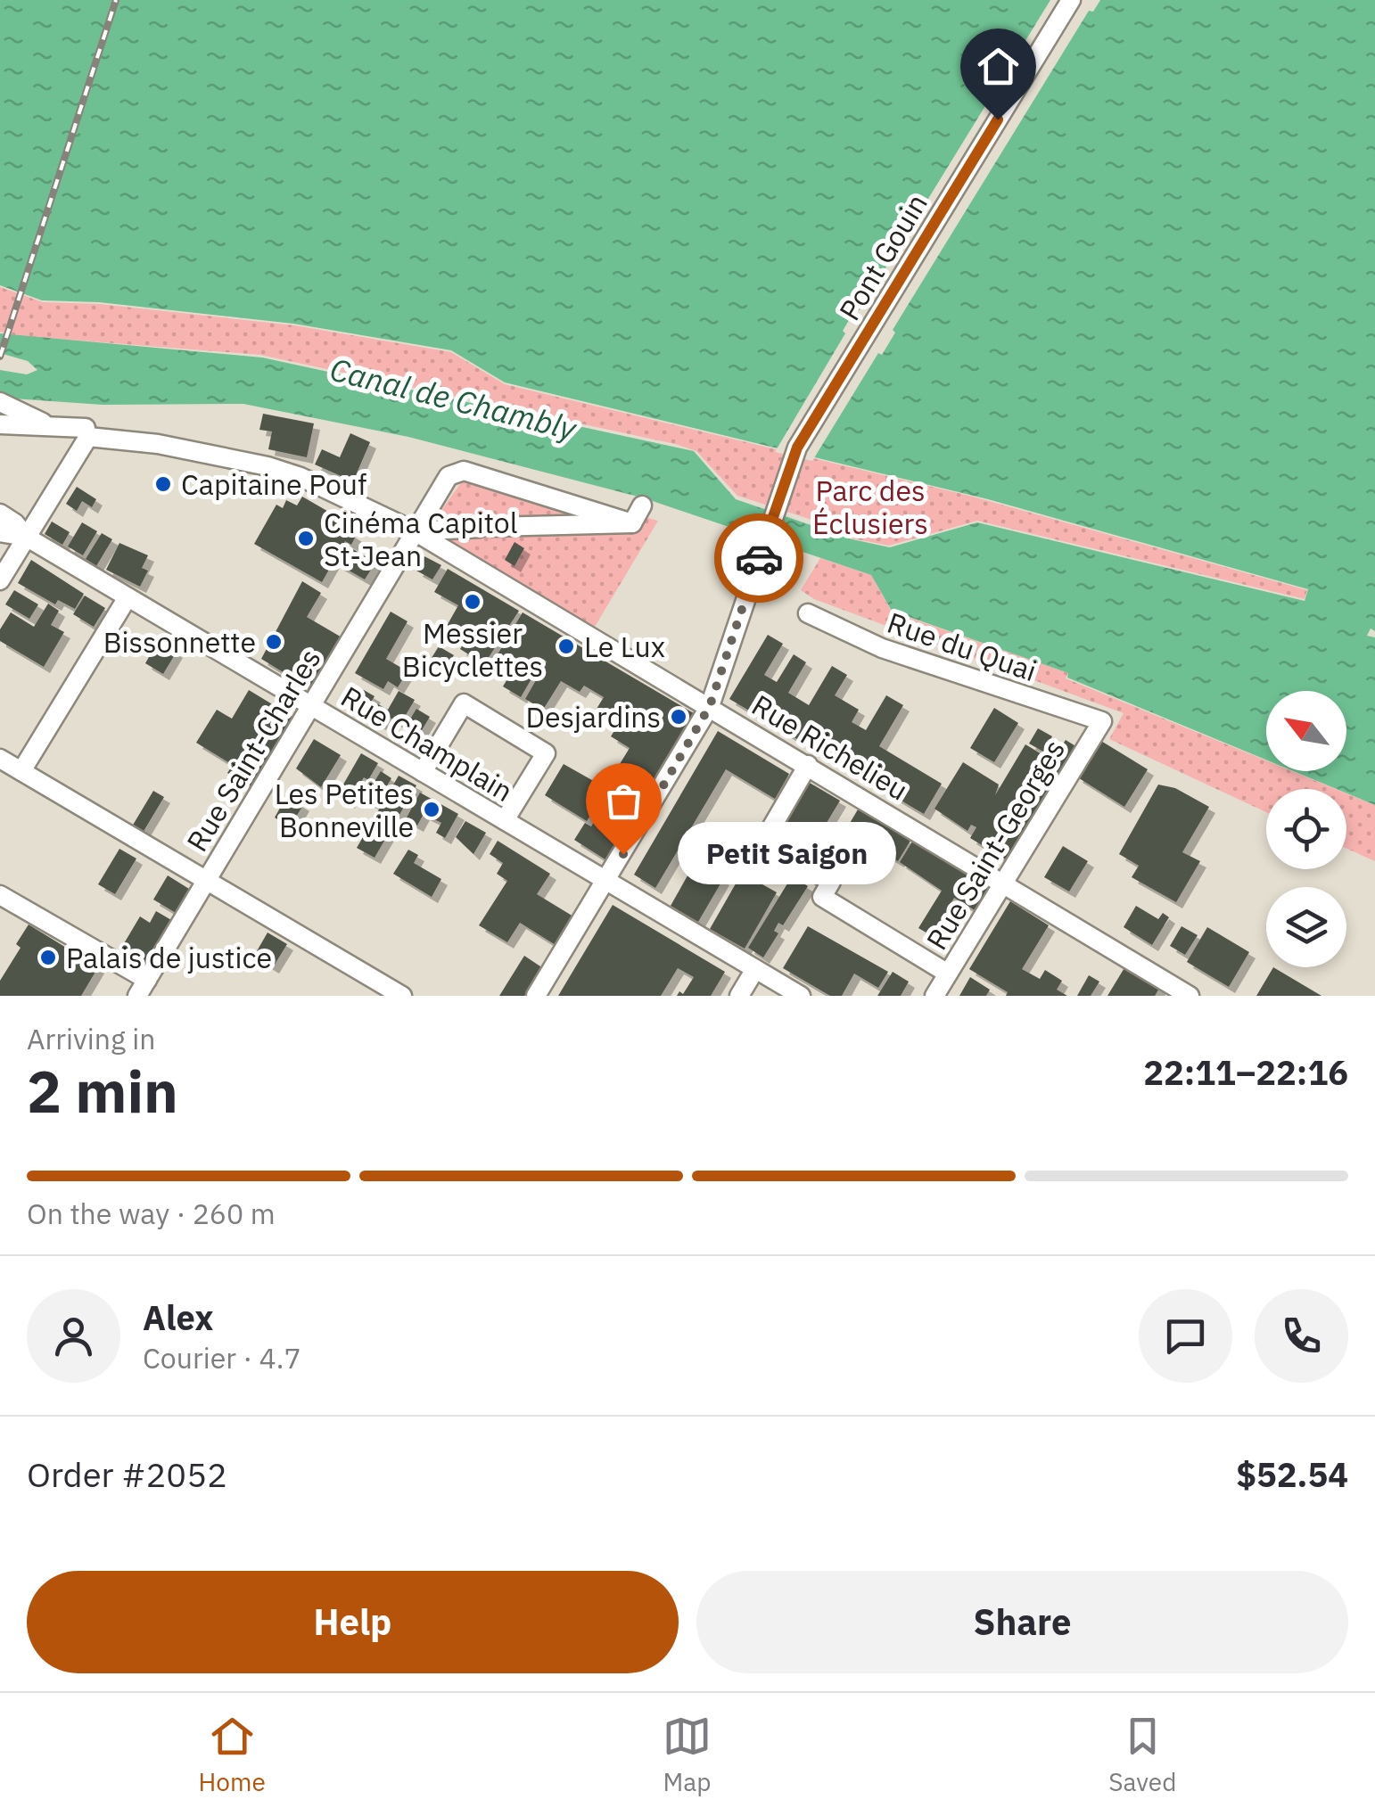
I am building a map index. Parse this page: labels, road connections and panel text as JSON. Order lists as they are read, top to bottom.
{
  "streets": {
    "street": [
      "Pont Gouin",
      "Rue du Quai",
      "Rue Champlain",
      "Rue Richelieu",
      "Rue Saint-Charles",
      "Rue Saint-Georges"
    ]
  },
  "crossings": [
    ["Pont Gouin", "Rue Champlain"],
    ["Pont Gouin", "Rue Richelieu"],
    ["Rue du Quai", "Rue Saint-Georges"],
    ["Rue Champlain", "Rue Saint-Charles"],
    ["Rue Richelieu", "Rue Saint-Charles"],
    ["Rue Richelieu", "Rue Saint-Georges"]
  ],
  "water": ["Canal de Chambly"],
  "parks": ["Parc des Éclusiers"],
  "places": [
    "Capitaine Pouf",
    "Cinéma Capitol St-Jean",
    "Messier Bicyclettes",
    "Bissonnette",
    "Le Lux",
    "Desjardins",
    "Les Petites Bonneville",
    "Petit Saigon",
    "Palais de justice"
  ],
  "north": "top left",
  "page": {
    "bubble": "Petit Saigon",
    "heading": ["2 min", "Arriving in", "22:11–22:16"],
    "panel": [
      "Alex",
      "Courier · 4.7",
      "Order #2052",
      "$52.54"
    ],
    "bar": "On the way · 260 m",
    "buttons": ["Help", "Share"],
    "tabs": ["Home", "Map", "Saved"]
  }
}
